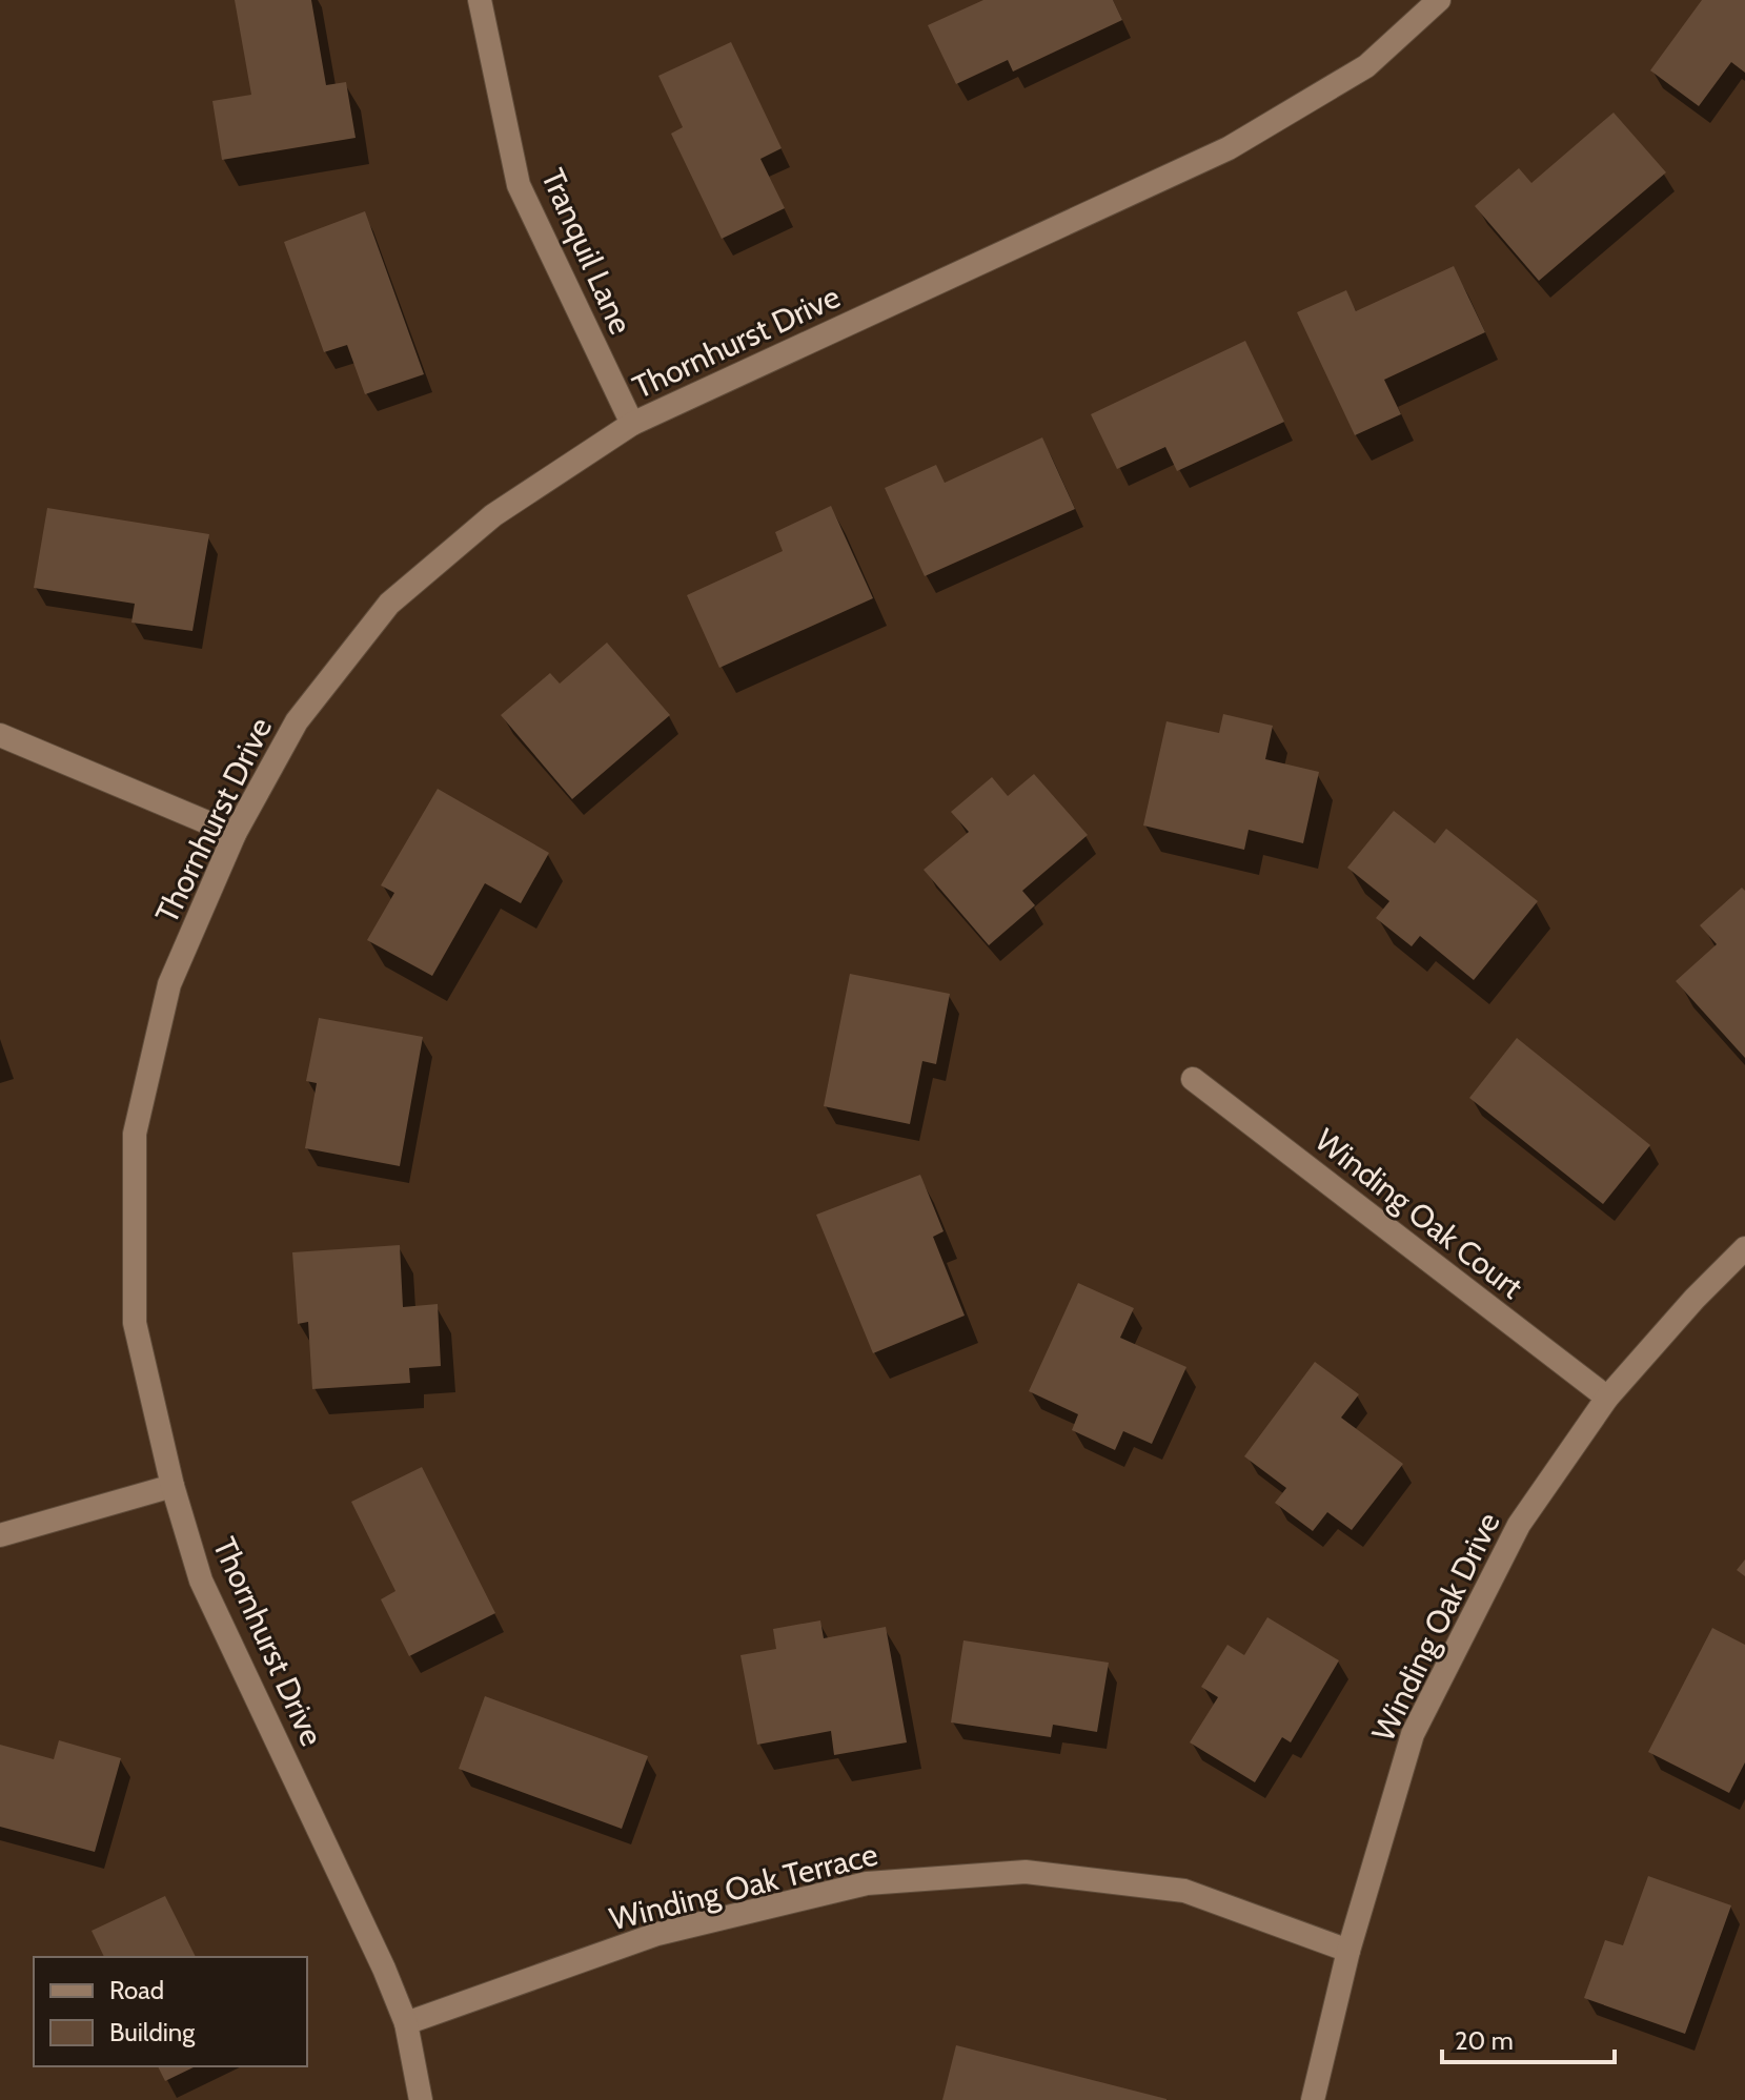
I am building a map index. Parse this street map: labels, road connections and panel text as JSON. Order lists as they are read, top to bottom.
{
  "streets": {
    "street": [
      "Tranquil Lane",
      "Thornhurst Drive",
      "Winding Oak Court",
      "Winding Oak Drive",
      "Winding Oak Terrace"
    ]
  },
  "crossings": [
    ["Tranquil Lane", "Thornhurst Drive"],
    ["Thornhurst Drive", "Winding Oak Terrace"],
    ["Winding Oak Court", "Winding Oak Drive"],
    ["Winding Oak Drive", "Winding Oak Terrace"]
  ],
  "legend": ["Road", "Building"],
  "scale_bar": "20 m"
}
